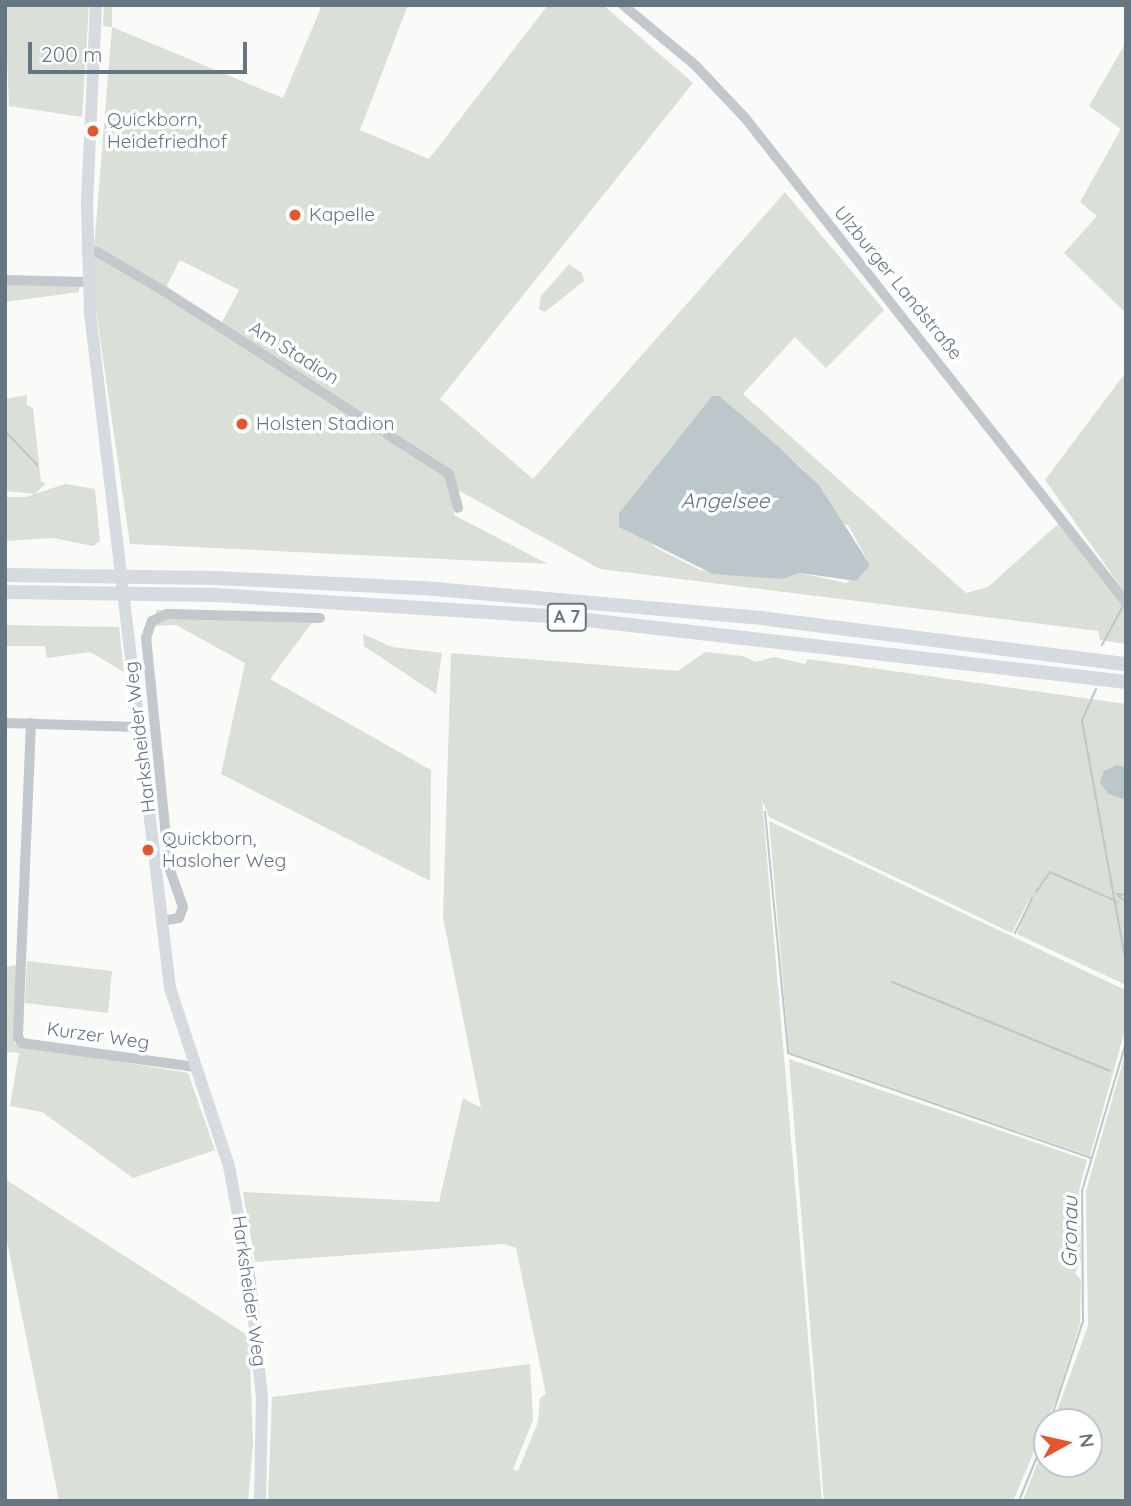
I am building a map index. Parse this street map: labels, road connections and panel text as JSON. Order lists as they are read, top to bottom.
{
  "streets": {
    "highway": ["A 7"],
    "main road": ["Harksheider Weg"],
    "street": ["Ulzburger Landstraße", "Am Stadion", "Kurzer Weg"]
  },
  "crossings": [
    ["Am Stadion", "Harksheider Weg"],
    ["Harksheider Weg", "Kurzer Weg"]
  ],
  "water": ["Angelsee", "Gronau"],
  "places": [
    "Quickborn, Heidefriedhof",
    "Kapelle",
    "Holsten Stadion",
    "Quickborn, Hasloher Weg"
  ],
  "scale_bar": "200 m",
  "north": "right"
}
